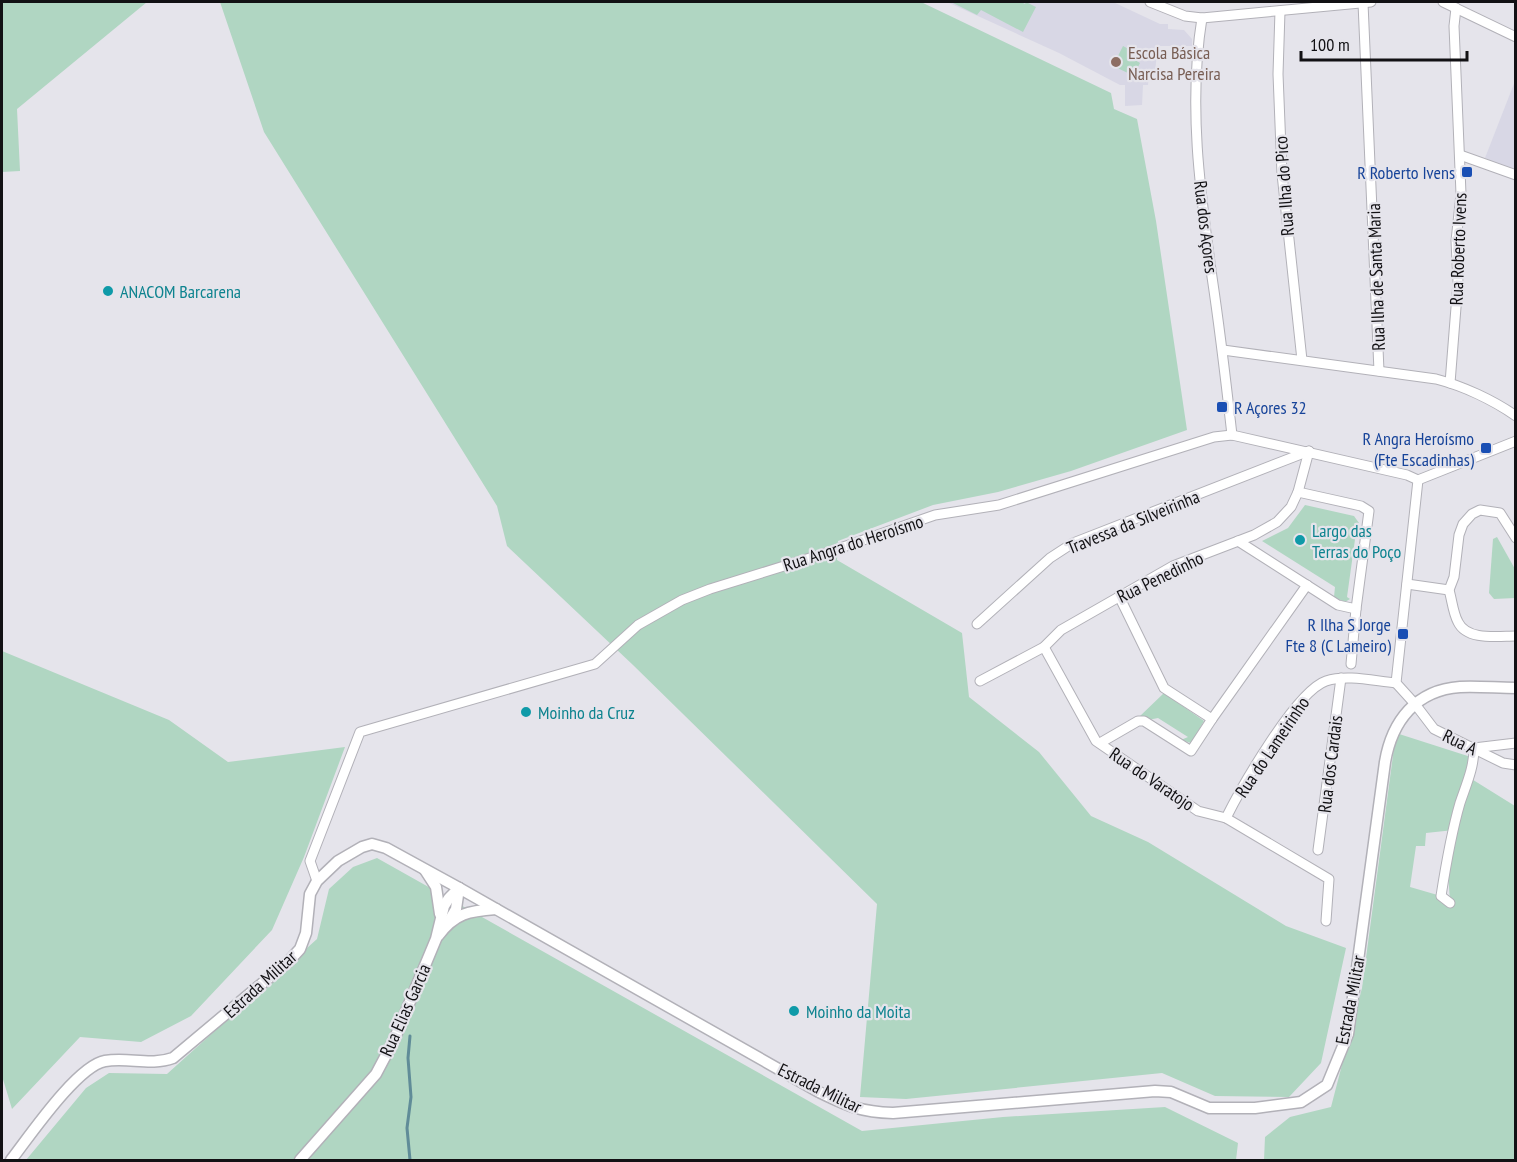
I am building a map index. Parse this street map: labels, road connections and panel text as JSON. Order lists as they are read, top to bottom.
{
  "streets": {
    "street": [
      "Rua Ilha do Pico",
      "Rua dos Açores",
      "Rua Roberto Ivens",
      "Rua Ilha de Santa Maria",
      "Travessa da Silveirinha",
      "Rua Angra do Heroísmo",
      "Rua Penedinho",
      "Rua A",
      "Rua do Lameirinho",
      "Rua dos Cardais",
      "Rua do Varatojo",
      "Estrada Militar",
      "Rua Elias Garcia"
    ]
  },
  "crossings": [
    ["Rua dos Açores", "Rua Angra do Heroísmo"],
    ["Travessa da Silveirinha", "Rua Angra do Heroísmo"],
    ["Travessa da Silveirinha", "Rua Penedinho"],
    ["Rua Angra do Heroísmo", "Rua Penedinho"],
    ["Rua Angra do Heroísmo", "Estrada Militar"],
    ["Rua Penedinho", "Rua do Varatojo"],
    ["Rua A", "Rua do Lameirinho"],
    ["Rua A", "Estrada Militar"],
    ["Rua do Lameirinho", "Rua dos Cardais"],
    ["Rua do Lameirinho", "Rua do Varatojo"],
    ["Estrada Militar", "Rua Elias Garcia"]
  ],
  "places": {
    "other": [
      "Escola Básica Narcisa Pereira",
      "ANACOM Barcarena",
      "Largo das Terras do Poço",
      "Moinho da Cruz",
      "Moinho da Moita"
    ],
    "transit": [
      "R Roberto Ivens",
      "R Açores 32",
      "R Angra Heroísmo (Fte Escadinhas)",
      "R Ilha S Jorge Fte 8 (C Lameiro)"
    ]
  },
  "scale_bar": "100 m"
}
